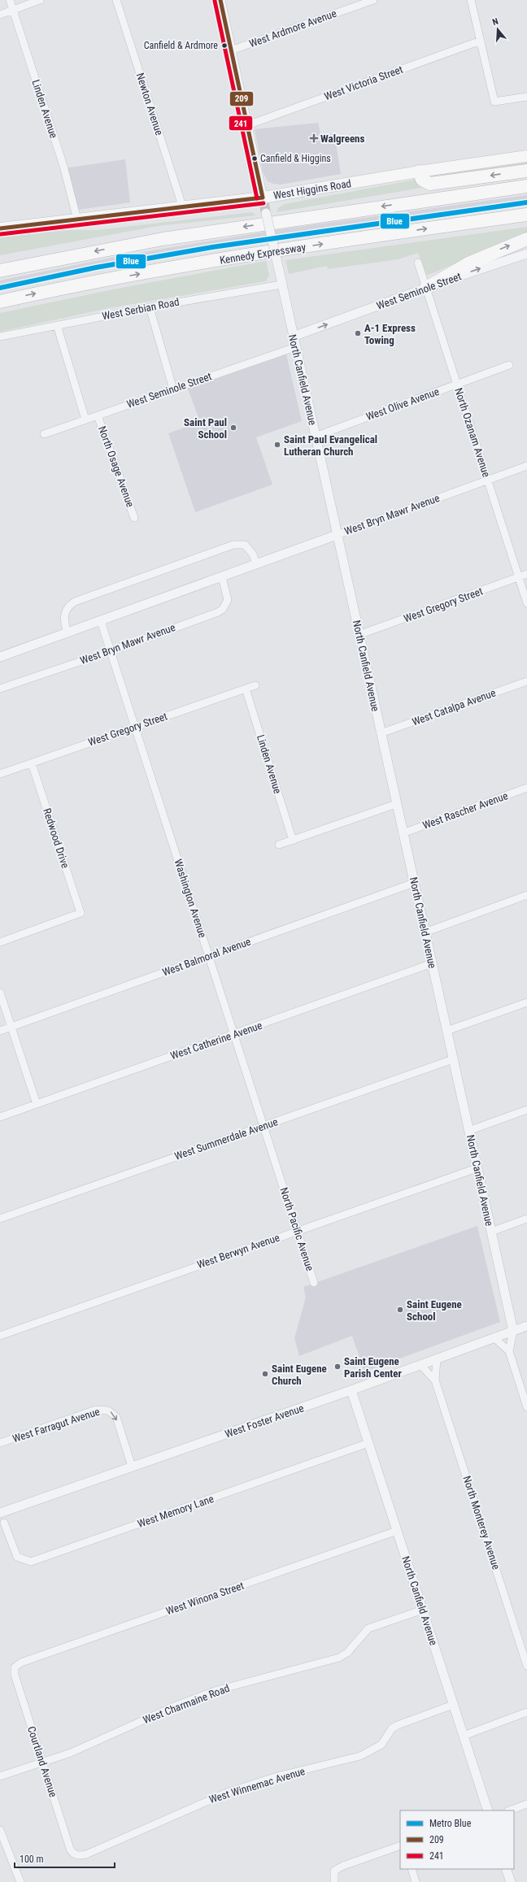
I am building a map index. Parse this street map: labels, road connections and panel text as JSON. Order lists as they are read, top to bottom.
{
  "streets": {
    "highway": ["Kennedy Expressway"],
    "main road": ["West Higgins Road", "North Canfield Avenue"],
    "street": [
      "West Ardmore Avenue",
      "West Victoria Street",
      "Newton Avenue",
      "Linden Avenue",
      "West Seminole Street",
      "West Serbian Road",
      "West Olive Avenue",
      "North Ozanam Avenue",
      "North Osage Avenue",
      "West Bryn Mawr Avenue",
      "West Gregory Street",
      "West Catalpa Avenue",
      "West Rascher Avenue",
      "Redwood Drive",
      "Washington Avenue",
      "West Balmoral Avenue",
      "West Catherine Avenue",
      "West Summerdale Avenue",
      "North Pacific Avenue",
      "West Berwyn Avenue",
      "West Foster Avenue",
      "West Farragut Avenue",
      "West Memory Lane",
      "North Monterey Avenue",
      "West Winona Street",
      "West Charmaine Road",
      "Courtland Avenue",
      "West Winnemac Avenue"
    ]
  },
  "crossings": [
    ["West Ardmore Avenue", "North Canfield Avenue"],
    ["West Victoria Street", "North Canfield Avenue"],
    ["Newton Avenue", "West Higgins Road"],
    ["Linden Avenue", "West Higgins Road"],
    ["Linden Avenue", "West Gregory Street"],
    ["West Higgins Road", "North Canfield Avenue"],
    ["West Seminole Street", "North Canfield Avenue"],
    ["West Seminole Street", "North Ozanam Avenue"],
    ["West Seminole Street", "North Osage Avenue"],
    ["West Serbian Road", "North Canfield Avenue"],
    ["West Serbian Road", "North Osage Avenue"],
    ["North Canfield Avenue", "West Olive Avenue"],
    ["North Canfield Avenue", "West Bryn Mawr Avenue"],
    ["North Canfield Avenue", "West Gregory Street"],
    ["North Canfield Avenue", "West Catalpa Avenue"],
    ["North Canfield Avenue", "West Rascher Avenue"],
    ["North Canfield Avenue", "West Balmoral Avenue"],
    ["North Canfield Avenue", "West Catherine Avenue"],
    ["North Canfield Avenue", "West Summerdale Avenue"],
    ["North Canfield Avenue", "West Berwyn Avenue"],
    ["North Canfield Avenue", "West Foster Avenue"],
    ["North Canfield Avenue", "West Memory Lane"],
    ["North Canfield Avenue", "West Winona Street"],
    ["North Canfield Avenue", "West Charmaine Road"],
    ["North Canfield Avenue", "West Winnemac Avenue"],
    ["West Olive Avenue", "North Ozanam Avenue"],
    ["North Ozanam Avenue", "West Bryn Mawr Avenue"],
    ["North Ozanam Avenue", "West Gregory Street"],
    ["West Bryn Mawr Avenue", "Washington Avenue"],
    ["West Gregory Street", "Redwood Drive"],
    ["West Gregory Street", "Washington Avenue"],
    ["Washington Avenue", "West Balmoral Avenue"],
    ["Washington Avenue", "West Catherine Avenue"],
    ["Washington Avenue", "West Summerdale Avenue"],
    ["Washington Avenue", "North Pacific Avenue"],
    ["North Pacific Avenue", "West Berwyn Avenue"],
    ["West Foster Avenue", "West Farragut Avenue"],
    ["West Foster Avenue", "North Monterey Avenue"],
    ["West Winona Street", "Courtland Avenue"],
    ["West Charmaine Road", "Courtland Avenue"],
    ["Courtland Avenue", "West Winnemac Avenue"]
  ],
  "one_way": ["West Seminole Street"],
  "places": {
    "other": [
      "Canfield & Ardmore",
      "Canfield & Higgins",
      "A-1 Express Towing",
      "Saint Paul School",
      "Saint Paul Evangelical Lutheran Church",
      "Saint Eugene School",
      "Saint Eugene Parish Center",
      "Saint Eugene Church"
    ],
    "health": ["Walgreens"]
  },
  "lines": ["transit line 209", "transit line 241", "metro line Blue"],
  "legend": ["Metro Blue", "209", "241"],
  "scale_bar": "100 m",
  "north": "top"
}
